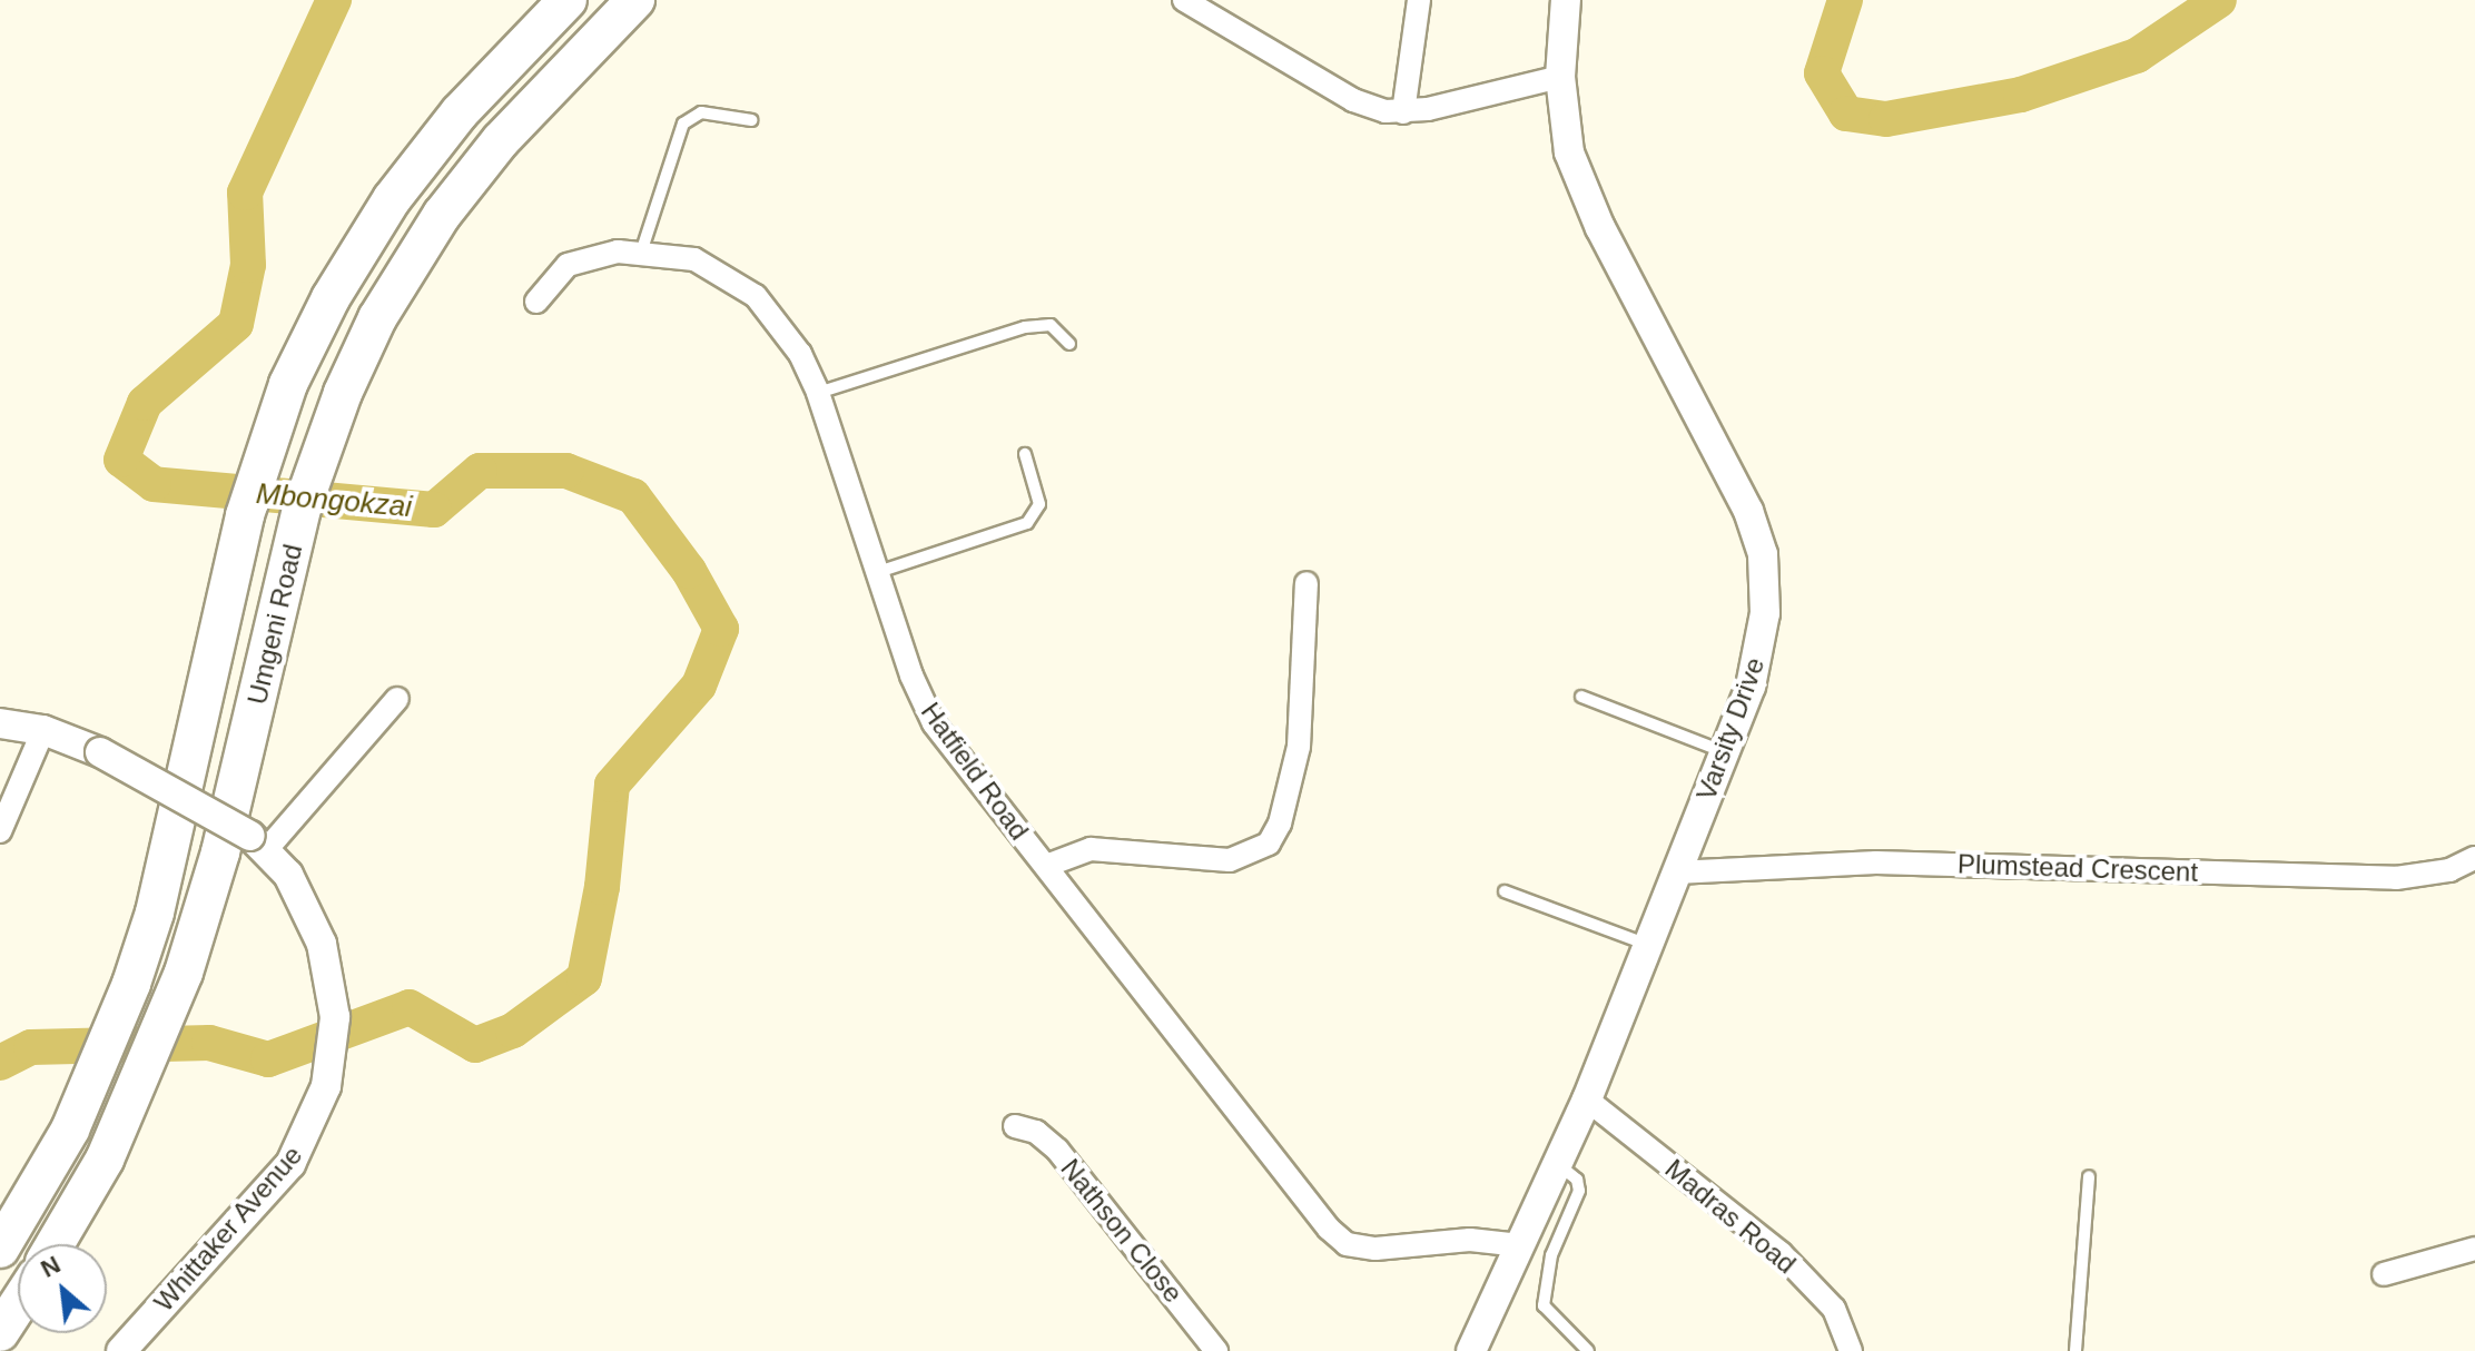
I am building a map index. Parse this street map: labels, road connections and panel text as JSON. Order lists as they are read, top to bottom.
{
  "streets": {
    "highway": ["Umgeni Road"],
    "street": [
      "Varsity Drive",
      "Hatfield Road",
      "Plumstead Crescent",
      "Madras Road",
      "Whittaker Avenue",
      "Nathson Close"
    ]
  },
  "crossings": [
    ["Varsity Drive", "Hatfield Road"],
    ["Varsity Drive", "Plumstead Crescent"],
    ["Varsity Drive", "Madras Road"]
  ],
  "water": ["Mbongokzai"],
  "north": "top left"
}
